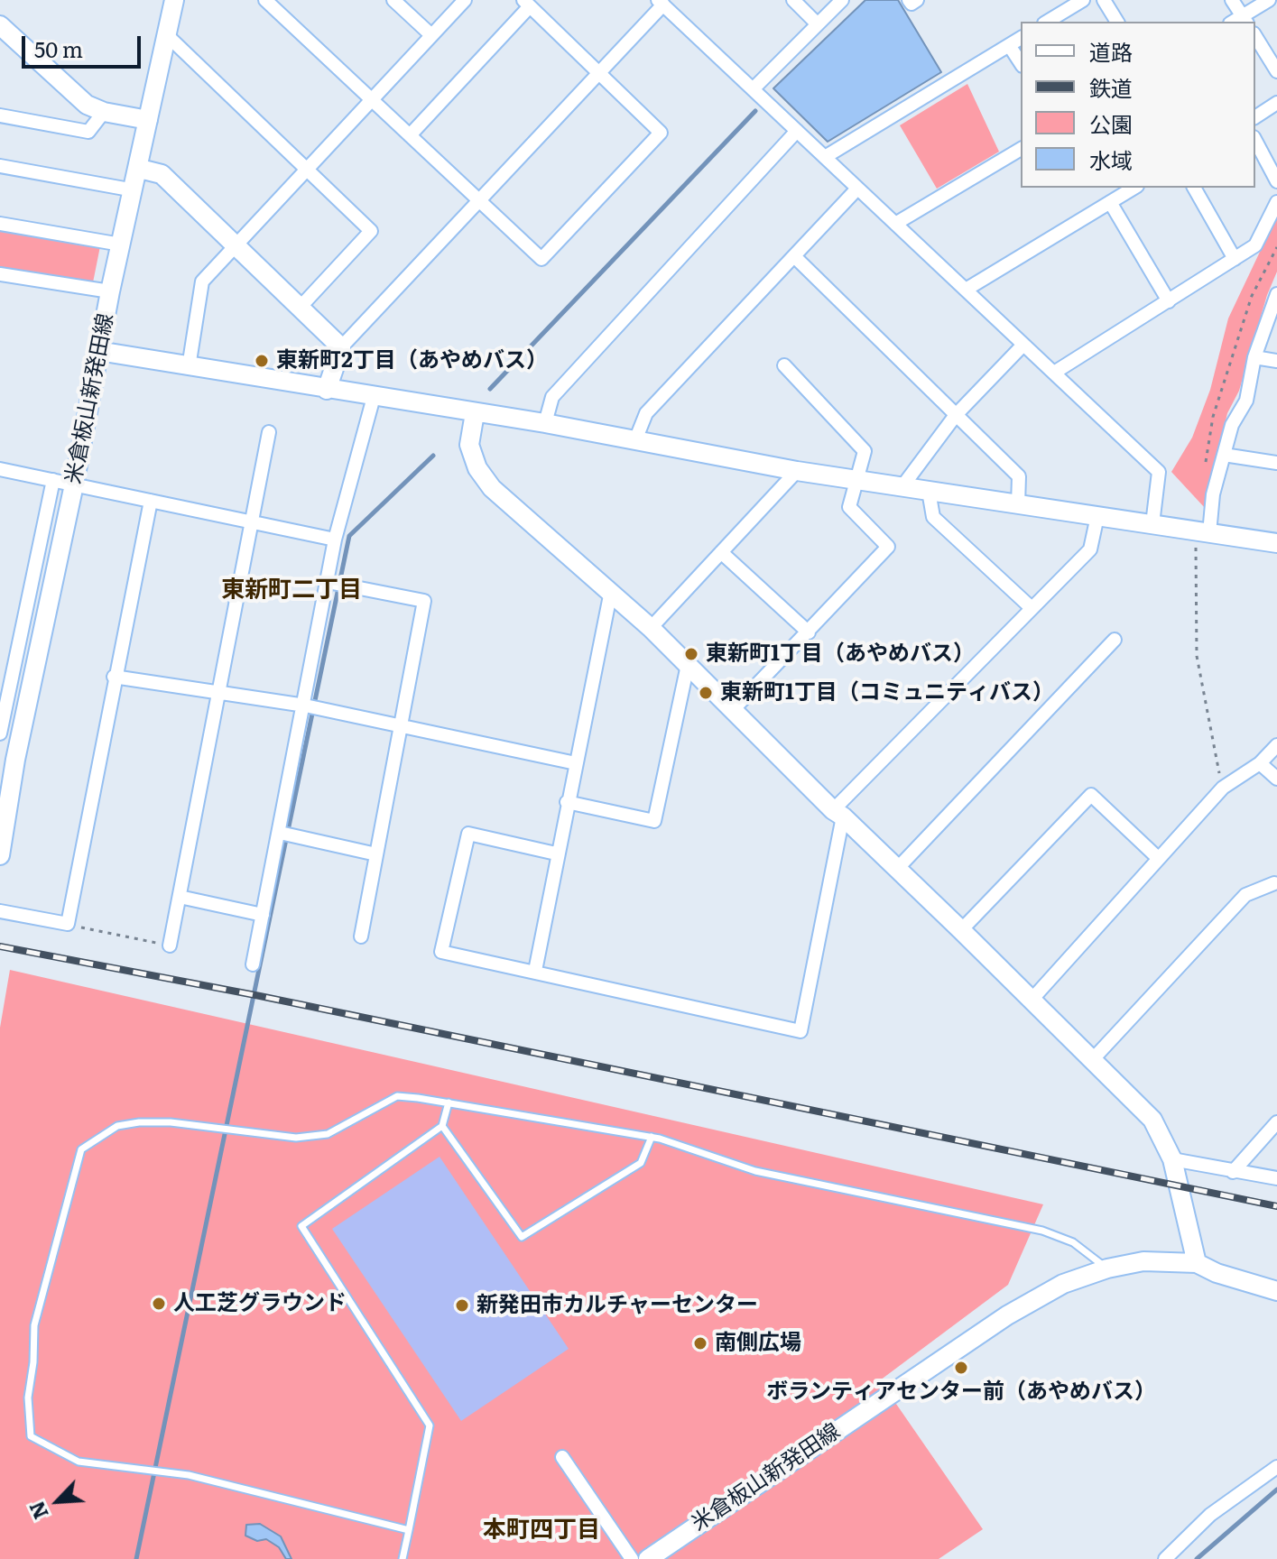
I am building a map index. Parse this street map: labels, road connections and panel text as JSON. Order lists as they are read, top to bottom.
{
  "streets": {
    "street": ["米倉板山新発田線"]
  },
  "districts": ["東新町二丁目", "本町四丁目"],
  "places": [
    "東新町2丁目（あやめバス）",
    "東新町1丁目（あやめバス）",
    "東新町1丁目（コミュニティバス）",
    "人工芝グラウンド",
    "新発田市カルチャーセンター",
    "南側広場",
    "ボランティアセンター前（あやめバス）"
  ],
  "legend": [
    "道路",
    "鉄道",
    "公園",
    "水域"
  ],
  "scale_bar": "50 m",
  "north": "bottom left"
}
